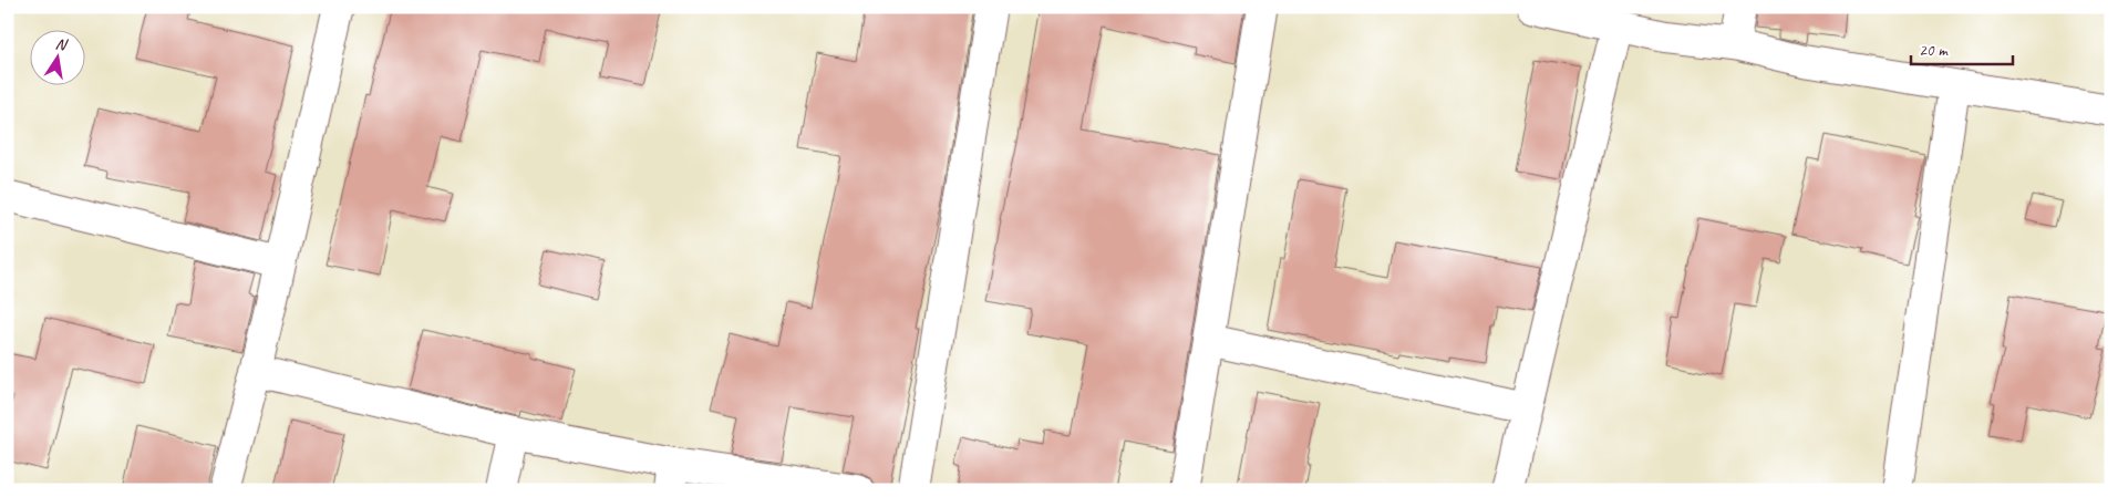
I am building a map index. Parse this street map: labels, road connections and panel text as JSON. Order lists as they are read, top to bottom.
{
  "scale_bar": "20 m",
  "north": "top"
}
